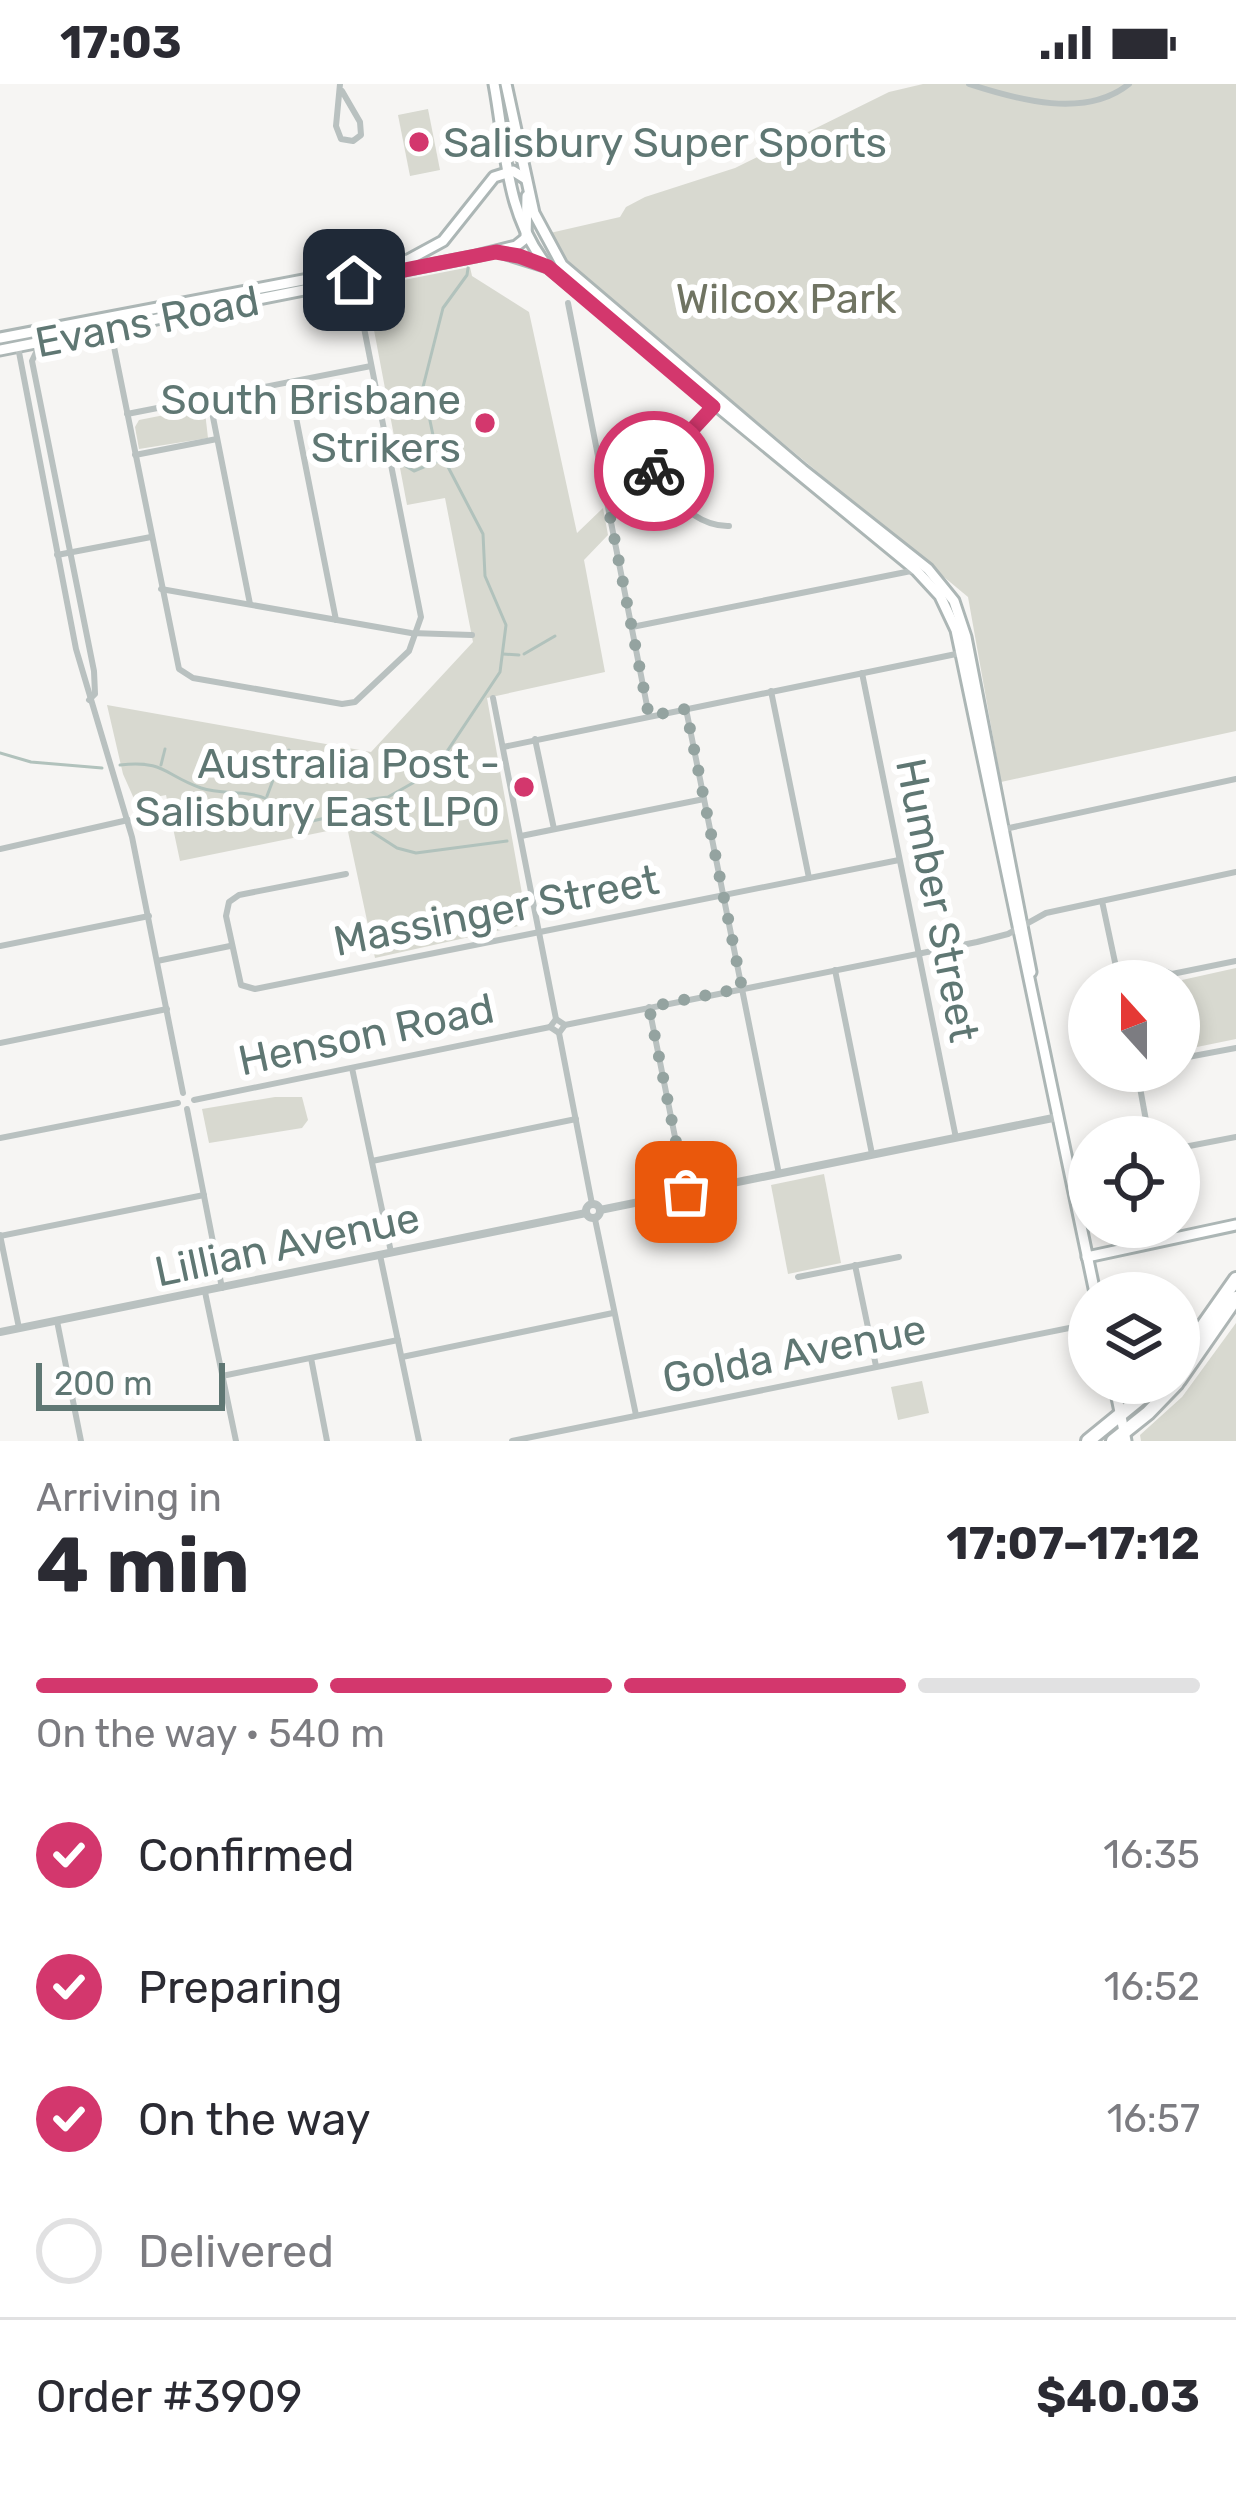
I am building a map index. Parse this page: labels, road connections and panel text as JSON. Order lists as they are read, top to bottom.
{
  "streets": {
    "main road": ["Evans Road"],
    "street": [
      "Humber Street",
      "Massinger Street",
      "Henson Road",
      "Lillian Avenue",
      "Golda Avenue"
    ]
  },
  "crossings": [
    ["Humber Street", "Massinger Street"],
    ["Humber Street", "Lillian Avenue"]
  ],
  "parks": ["Wilcox Park"],
  "places": ["Salisbury Super Sports", "South Brisbane Strikers", "Australia Post - Salisbury East LPO"],
  "scale_bar": "200 m",
  "north": "top",
  "page": {
    "status": "17:03",
    "scale": "200 m",
    "heading": ["4 min", "Arriving in", "17:07–17:12"],
    "panel": ["Order #3909", "$40.03"],
    "bar": "On the way · 540 m",
    "list": [
      ["Confirmed", "16:35"],
      ["Preparing", "16:52"],
      ["On the way", "16:57"],
      "Delivered"
    ]
  }
}
